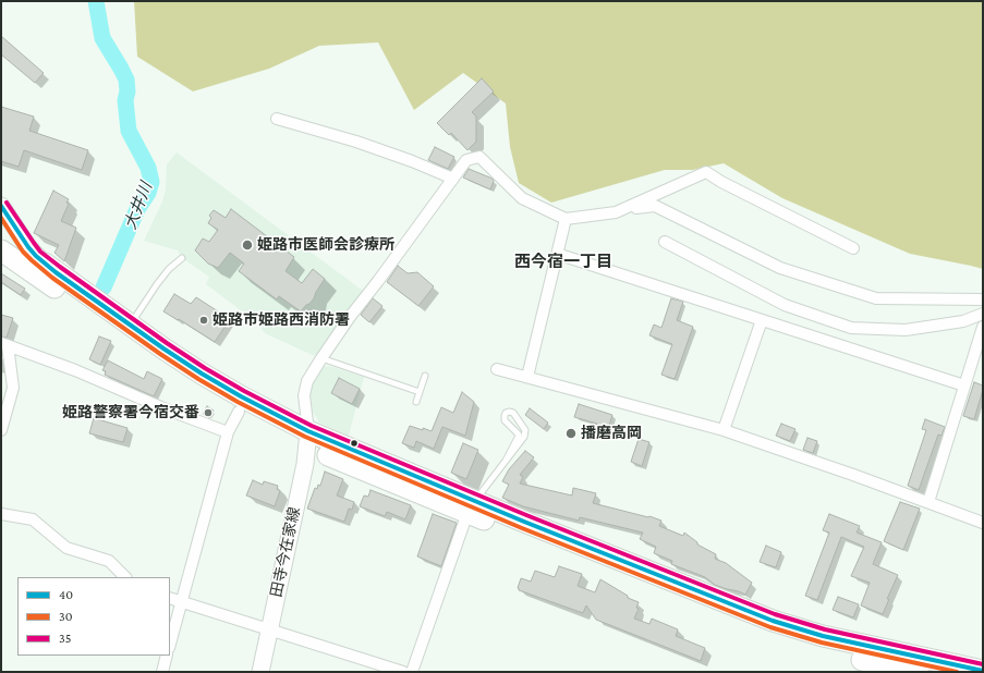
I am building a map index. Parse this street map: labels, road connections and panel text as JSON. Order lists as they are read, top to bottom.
{
  "streets": {
    "main road": ["田寺今在家線"]
  },
  "districts": ["西今宿一丁目"],
  "water": ["大井川"],
  "places": [
    "姫路市医師会診療所",
    "姫路市姫路西消防署",
    "姫路警察署今宿交番",
    "播磨高岡"
  ],
  "lines": ["transit line 35", "transit line 40", "transit line 30"],
  "legend": ["40", "30", "35"]
}
